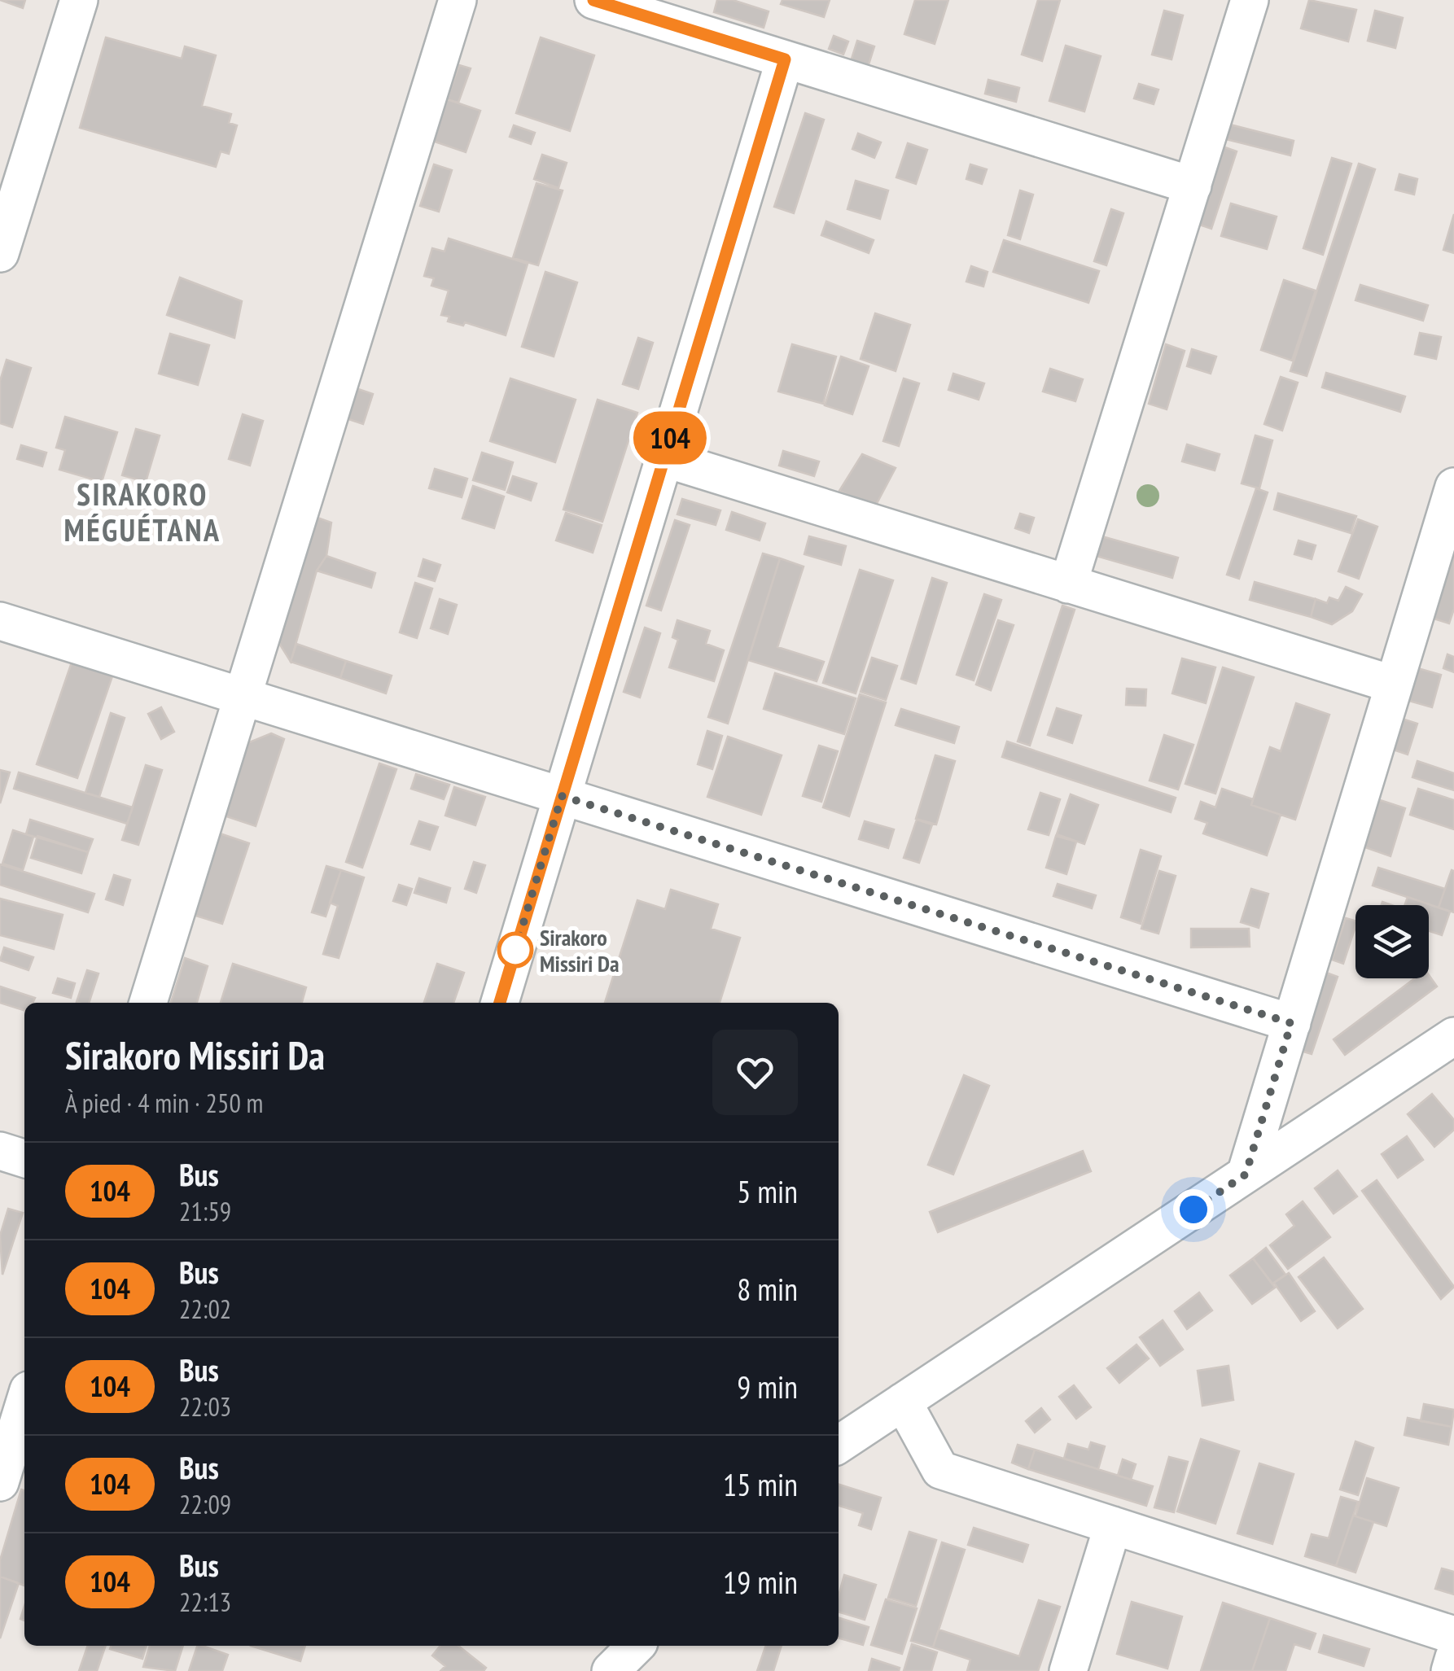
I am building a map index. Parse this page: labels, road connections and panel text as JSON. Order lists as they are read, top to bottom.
{
  "districts": ["SIRAKORO MÉGUÉTANA"],
  "places": ["Sirakoro Missiri Da"],
  "lines": ["bus line 104"],
  "page": {
    "on_map": "104",
    "heading": ["Sirakoro Missiri Da", "À pied · 4 min · 250 m"],
    "list": [
      {
        "mark": "104",
        "name": "Bus",
        "note": "21:59",
        "value": "5 min"
      },
      {
        "mark": "104",
        "name": "Bus",
        "note": "22:02",
        "value": "8 min"
      },
      {
        "mark": "104",
        "name": "Bus",
        "note": "22:03",
        "value": "9 min"
      },
      {
        "mark": "104",
        "name": "Bus",
        "note": "22:09",
        "value": "15 min"
      },
      {
        "mark": "104",
        "name": "Bus",
        "note": "22:13",
        "value": "19 min"
      }
    ]
  }
}
